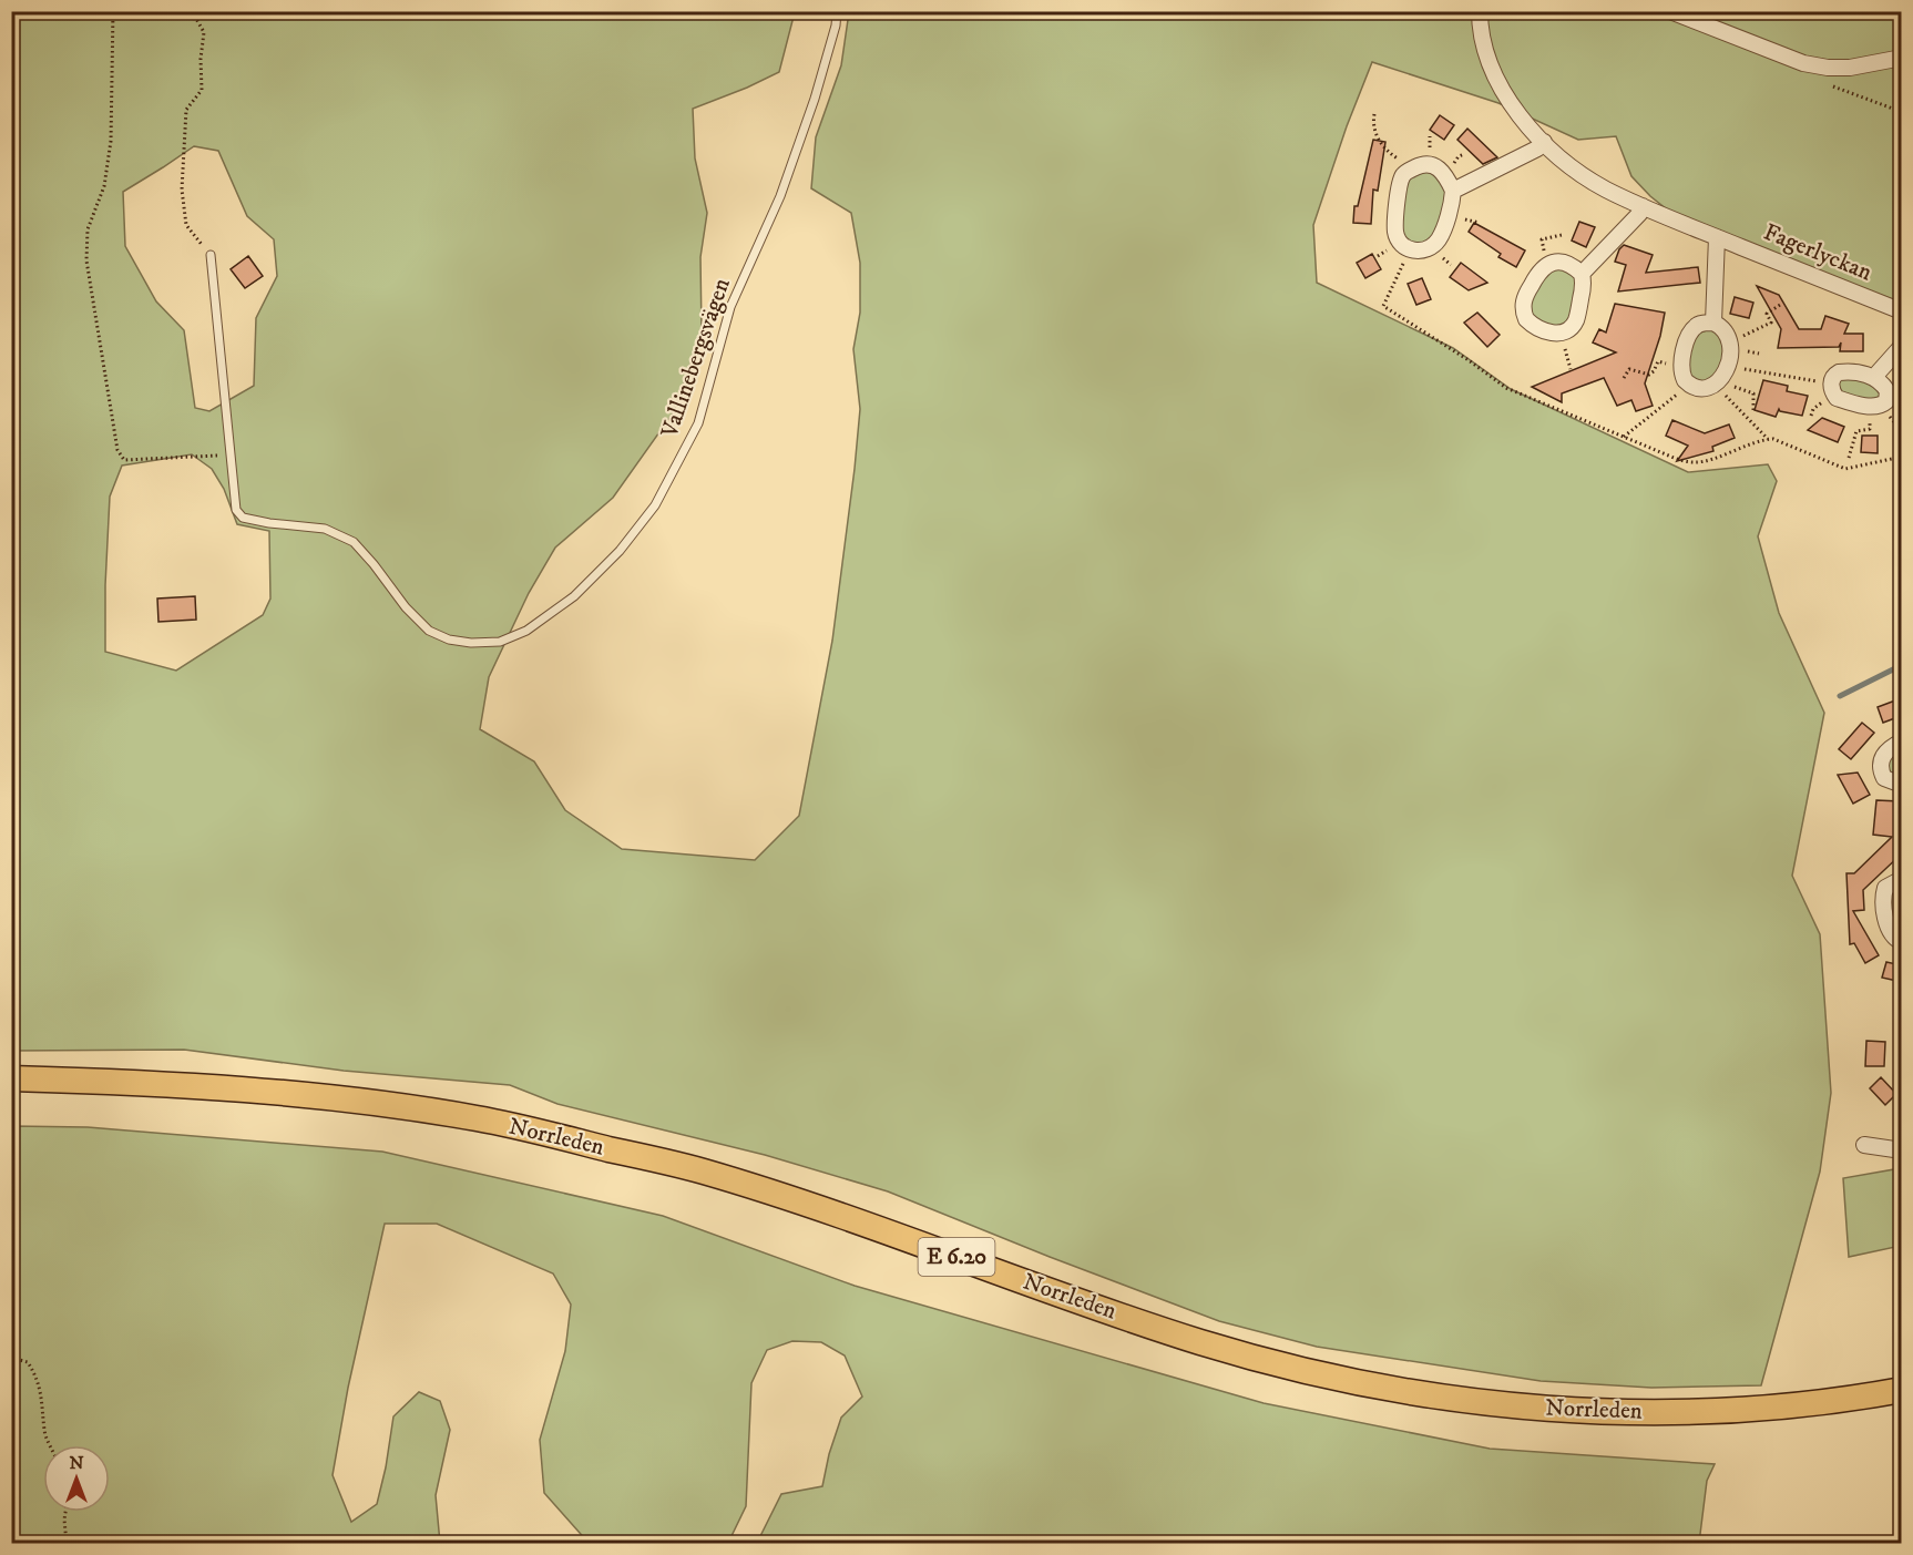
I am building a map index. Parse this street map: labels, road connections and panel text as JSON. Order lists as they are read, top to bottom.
{
  "streets": {
    "highway": ["Norrleden", "E 6.20"],
    "street": ["Fagerlyckan"],
    "lane": ["Vallinebergsvägen"]
  },
  "north": "top"
}
